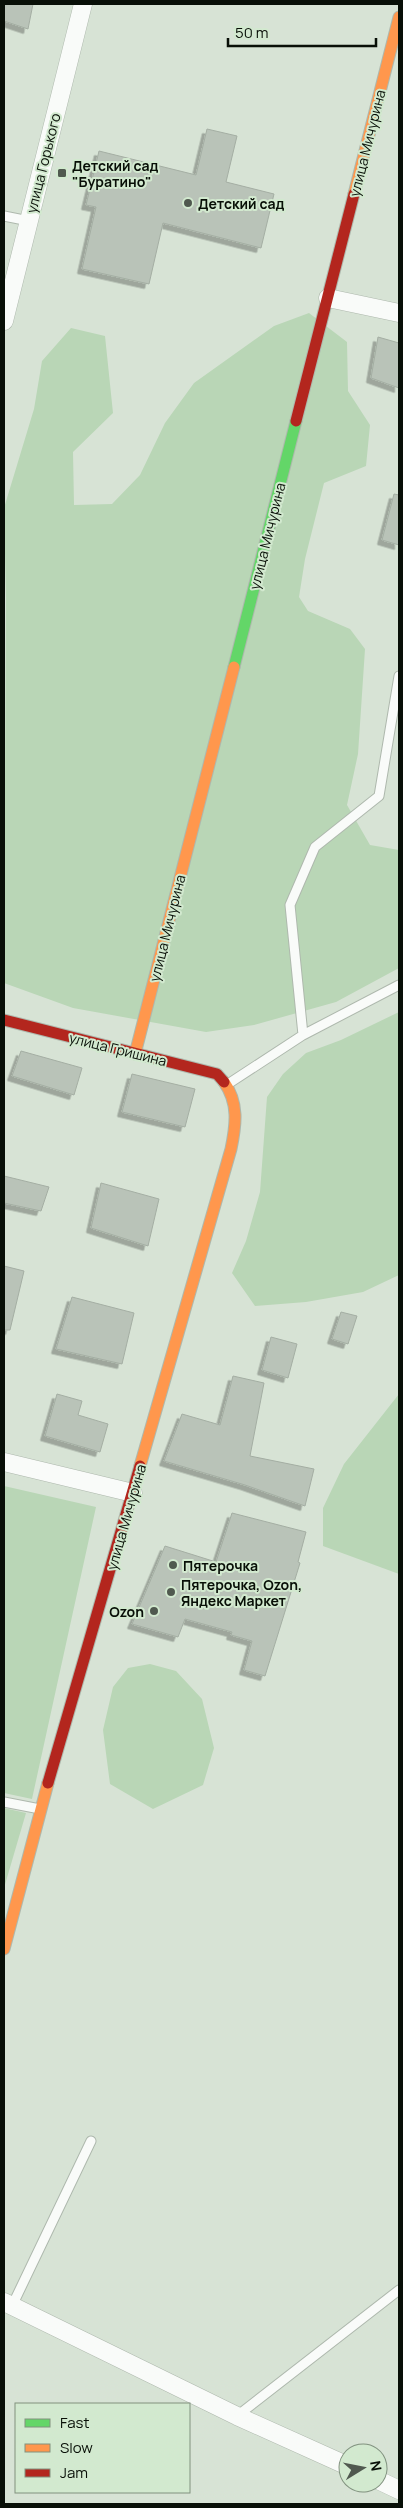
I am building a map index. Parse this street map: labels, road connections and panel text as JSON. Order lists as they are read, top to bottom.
{
  "streets": {
    "street": ["улица Мичурина", "улица Горького", "улица Гришина"]
  },
  "crossings": [
    ["улица Мичурина", "улица Гришина"]
  ],
  "places": {
    "transit": ["Детский сад \"Буратино\""],
    "other": [
      "Детский сад",
      "Пятерочка",
      "Пятерочка, Ozon, Яндекс Маркет",
      "Ozon"
    ]
  },
  "legend": ["Fast", "Slow", "Jam"],
  "scale_bar": "50 m",
  "north": "right"
}
